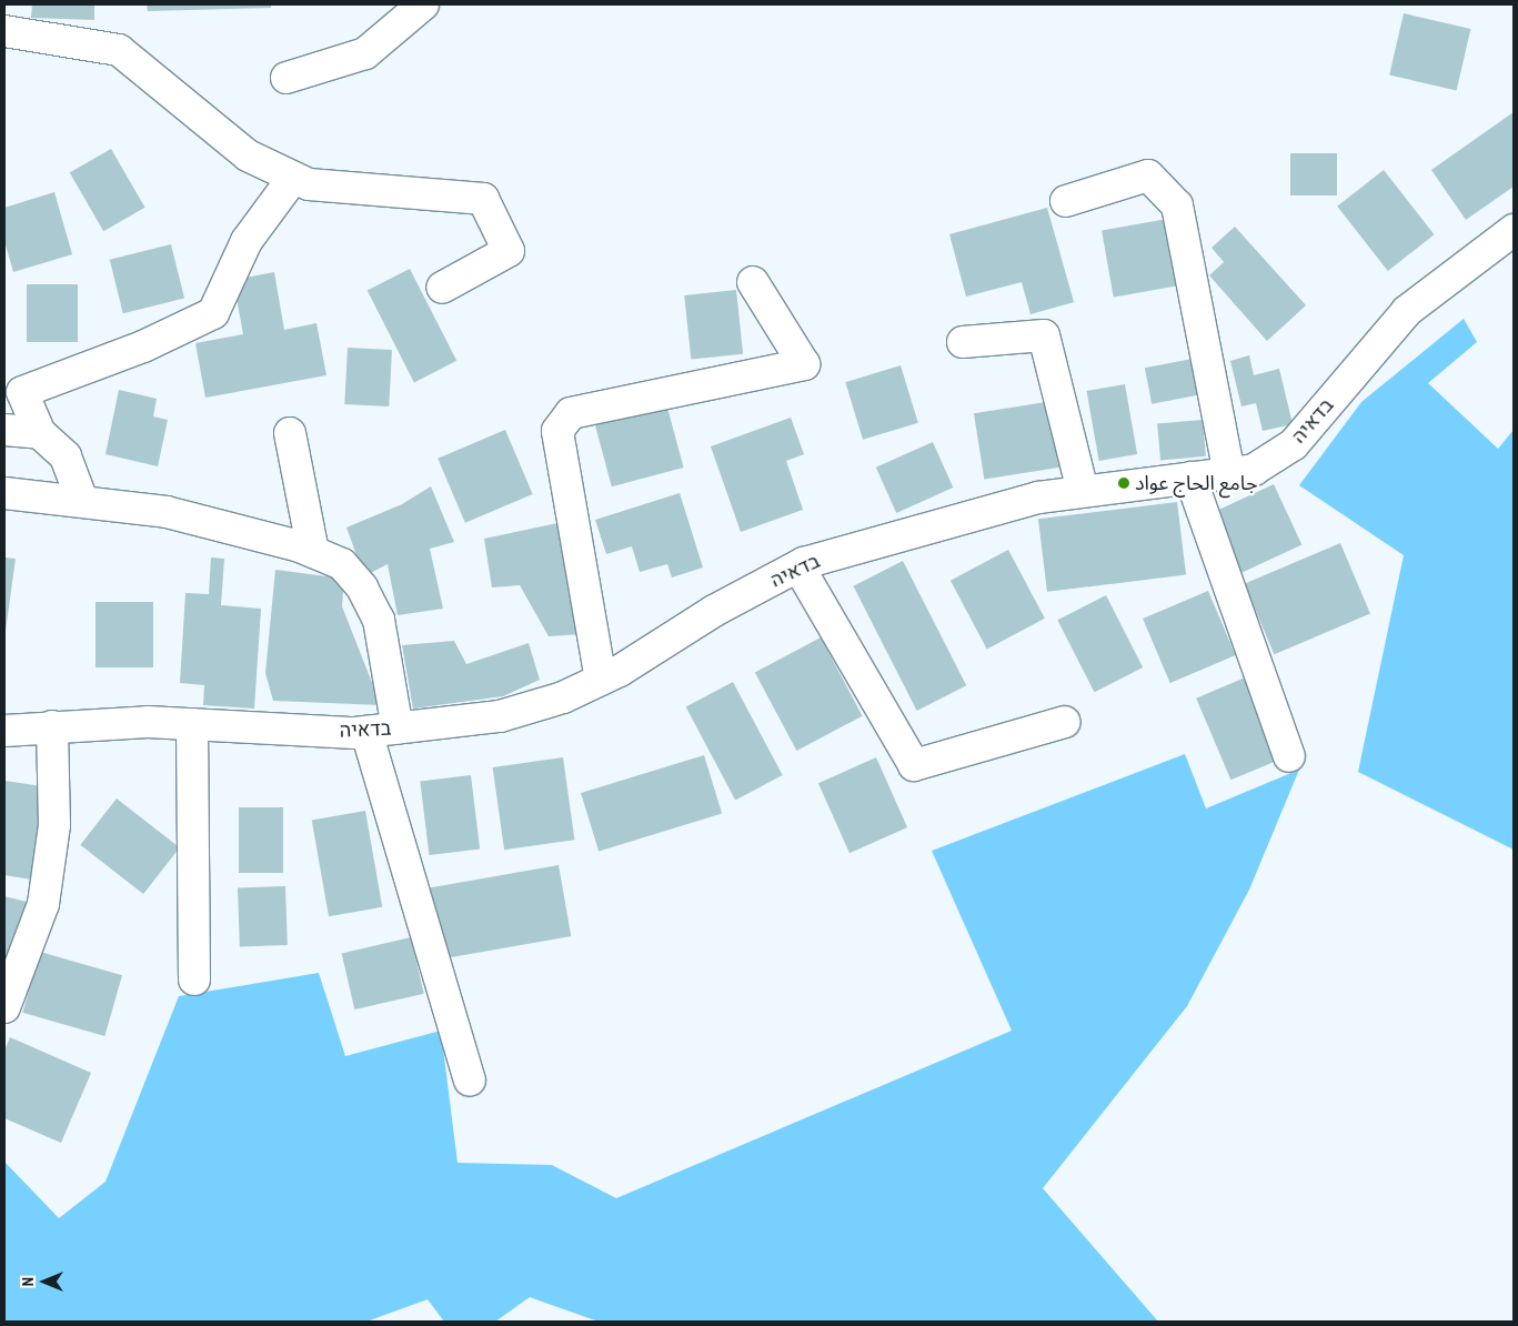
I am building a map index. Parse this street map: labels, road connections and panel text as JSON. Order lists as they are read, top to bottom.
{
  "streets": {
    "street": ["בדאיה"]
  },
  "places": ["جامع الحاج عواد"],
  "north": "left"
}
